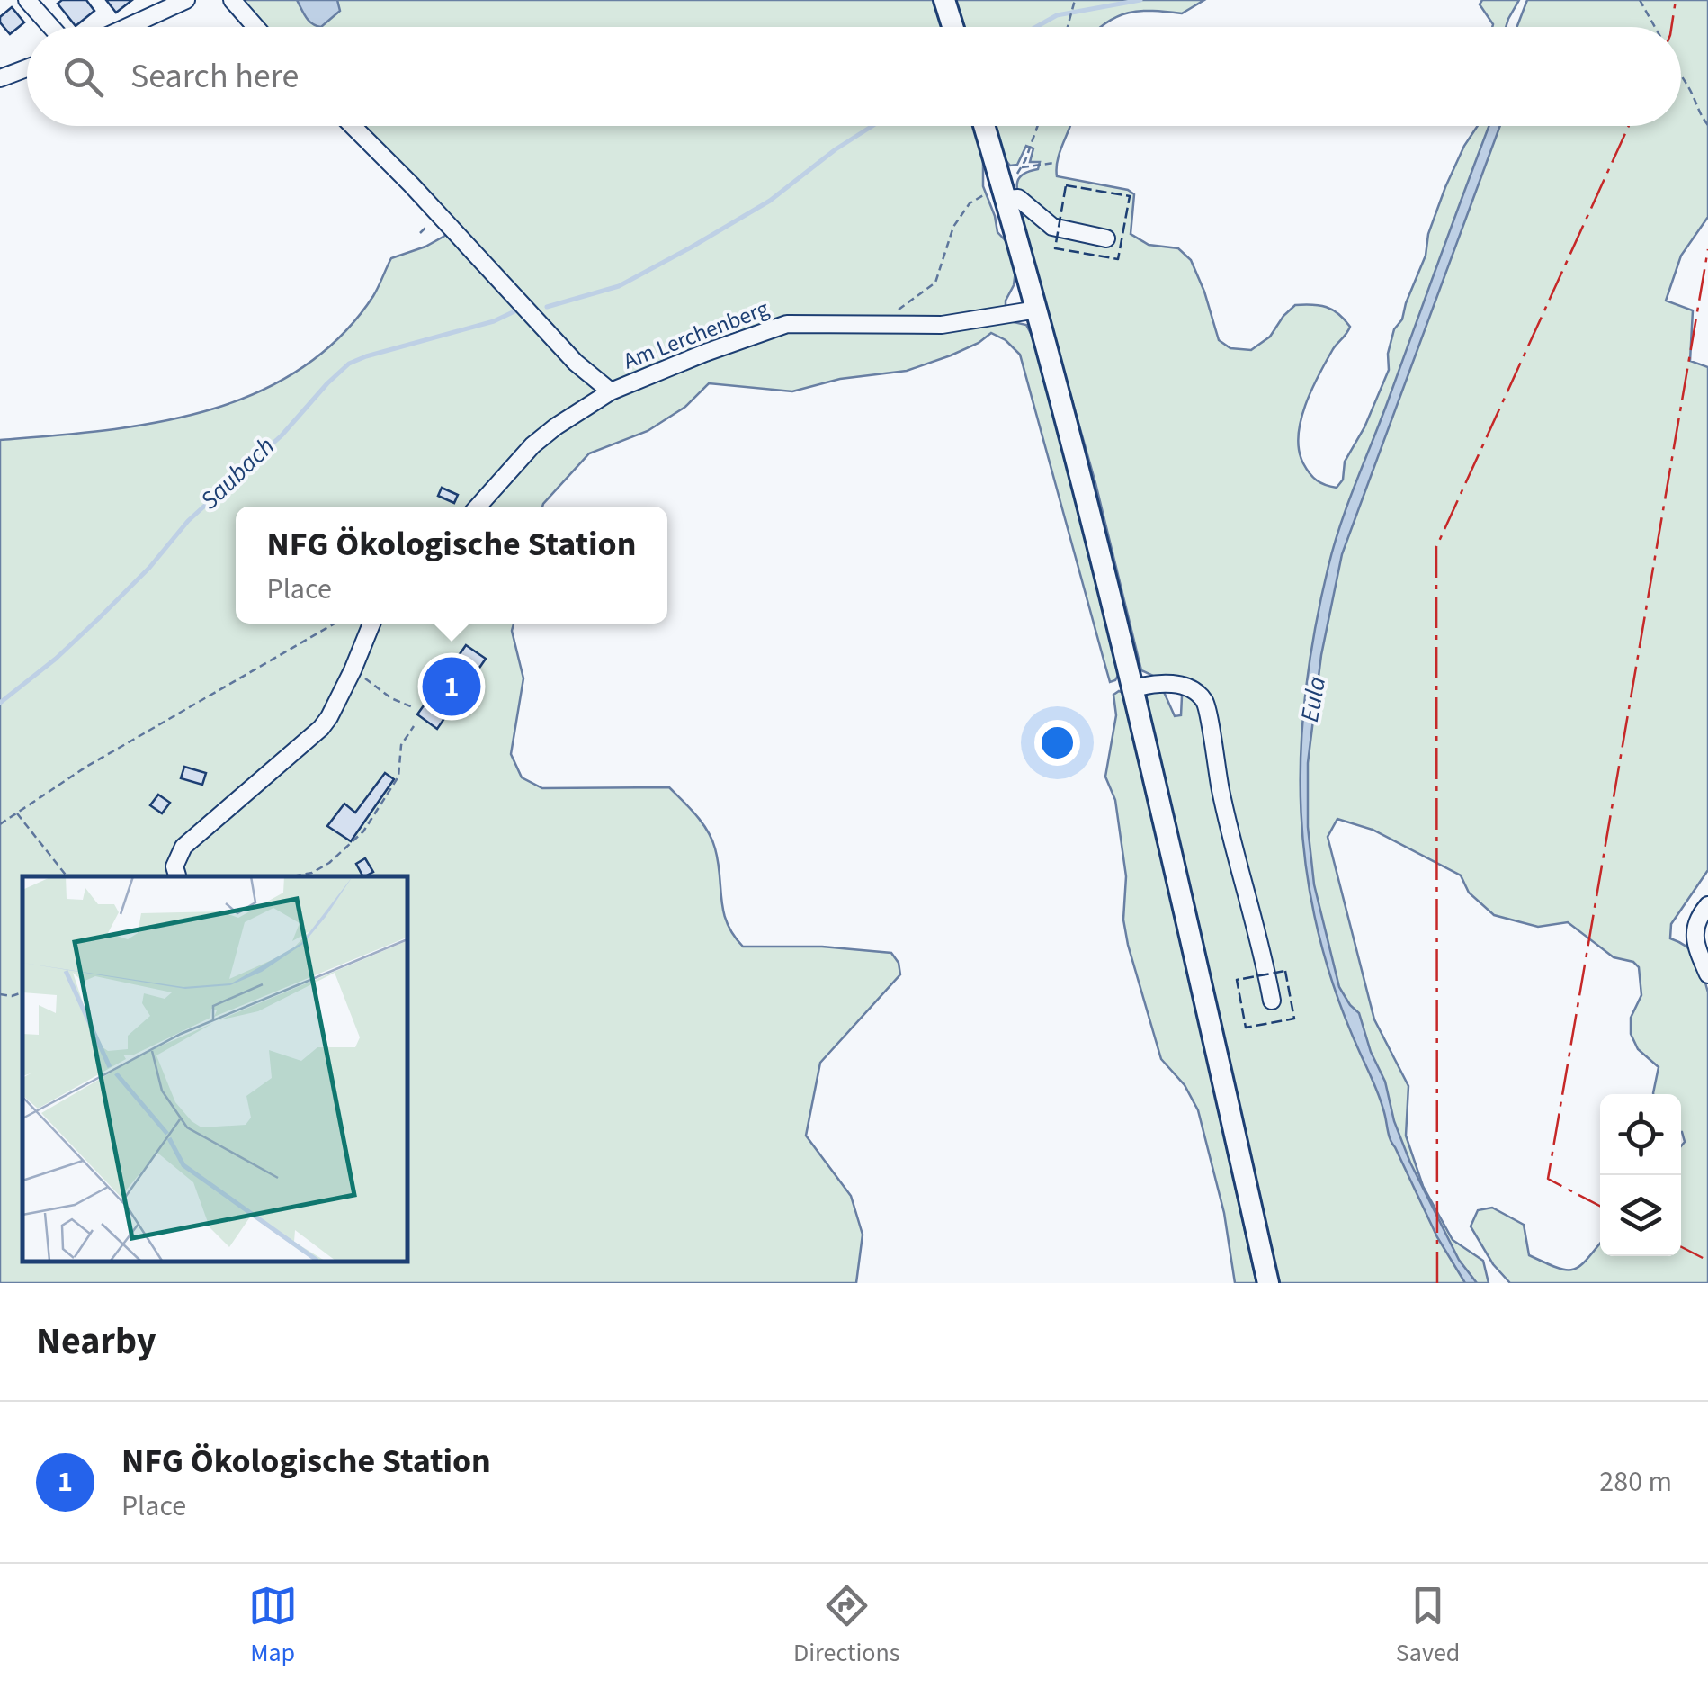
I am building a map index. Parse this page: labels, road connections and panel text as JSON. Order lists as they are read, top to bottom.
{
  "streets": {
    "street": ["Am Lerchenberg"]
  },
  "water": ["Saubach", "Eula"],
  "page": {
    "search": "Search here",
    "popup": ["NFG Ökologische Station", "Place"],
    "pins": "1",
    "heading": "Nearby",
    "list": [
      {
        "mark": "1",
        "name": "NFG Ökologische Station",
        "note": "Place",
        "value": "280 m"
      }
    ],
    "nav": ["Map", "Directions", "Saved"]
  }
}
